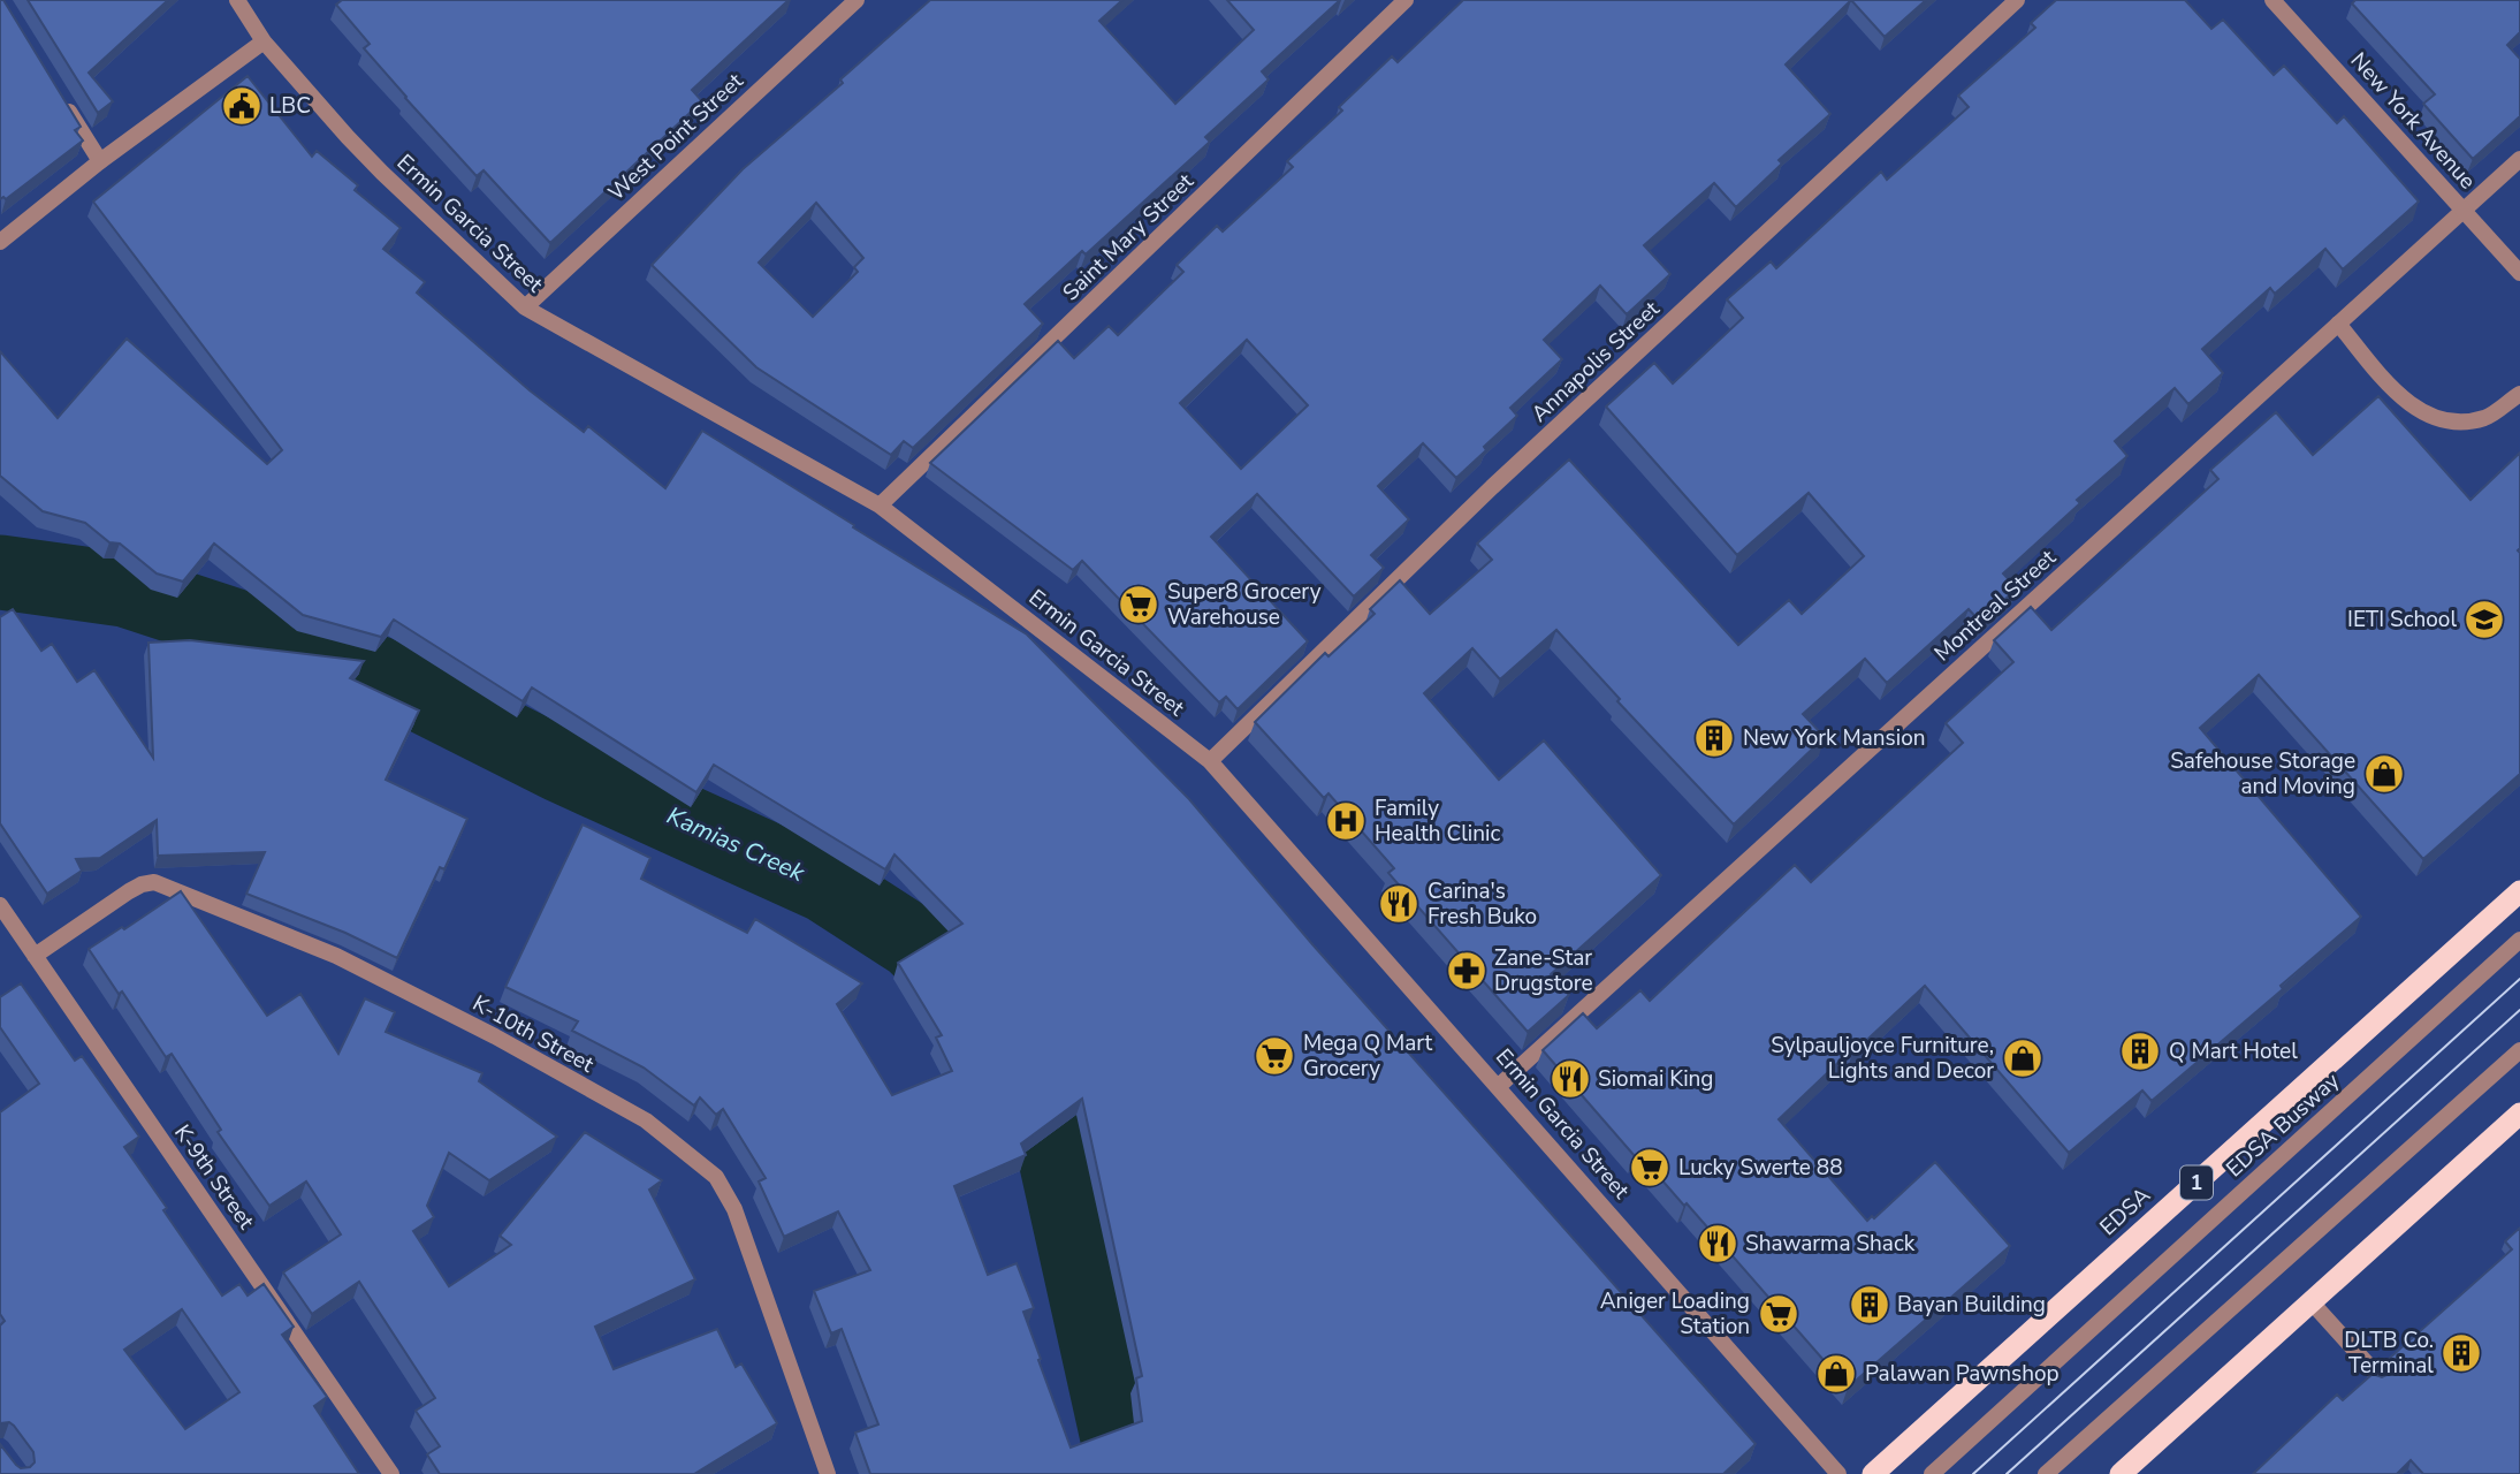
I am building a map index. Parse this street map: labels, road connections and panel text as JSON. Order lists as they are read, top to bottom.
{
  "streets": {
    "highway": ["1", "EDSA"],
    "street": [
      "New York Avenue",
      "West Point Street",
      "Ermin Garcia Street",
      "Saint Mary Street",
      "Annapolis Street",
      "Montreal Street",
      "K-10th Street",
      "EDSA Busway",
      "K-9th Street"
    ]
  },
  "crossings": [
    ["New York Avenue", "Montreal Street"],
    ["West Point Street", "Ermin Garcia Street"],
    ["Ermin Garcia Street", "Saint Mary Street"],
    ["Ermin Garcia Street", "Annapolis Street"],
    ["Ermin Garcia Street", "Montreal Street"],
    ["K-10th Street", "K-9th Street"]
  ],
  "water": ["Kamias Creek"],
  "places": {
    "public building": ["LBC"],
    "supermarket": [
      "Super8 Grocery Warehouse",
      "Mega Q Mart Grocery",
      "Lucky Swerte 88",
      "Aniger Loading Station"
    ],
    "school or university": ["IETI School"],
    "building": [
      "New York Mansion",
      "Q Mart Hotel",
      "Bayan Building",
      "DLTB Co. Terminal"
    ],
    "shop": ["Safehouse Storage and Moving", "Sylpauljoyce Furniture, Lights and Decor", "Palawan Pawnshop"],
    "hospital": ["Family Health Clinic"],
    "restaurant": ["Carina's Fresh Buko", "Siomai King", "Shawarma Shack"],
    "pharmacy": ["Zane-Star Drugstore"]
  }
}
